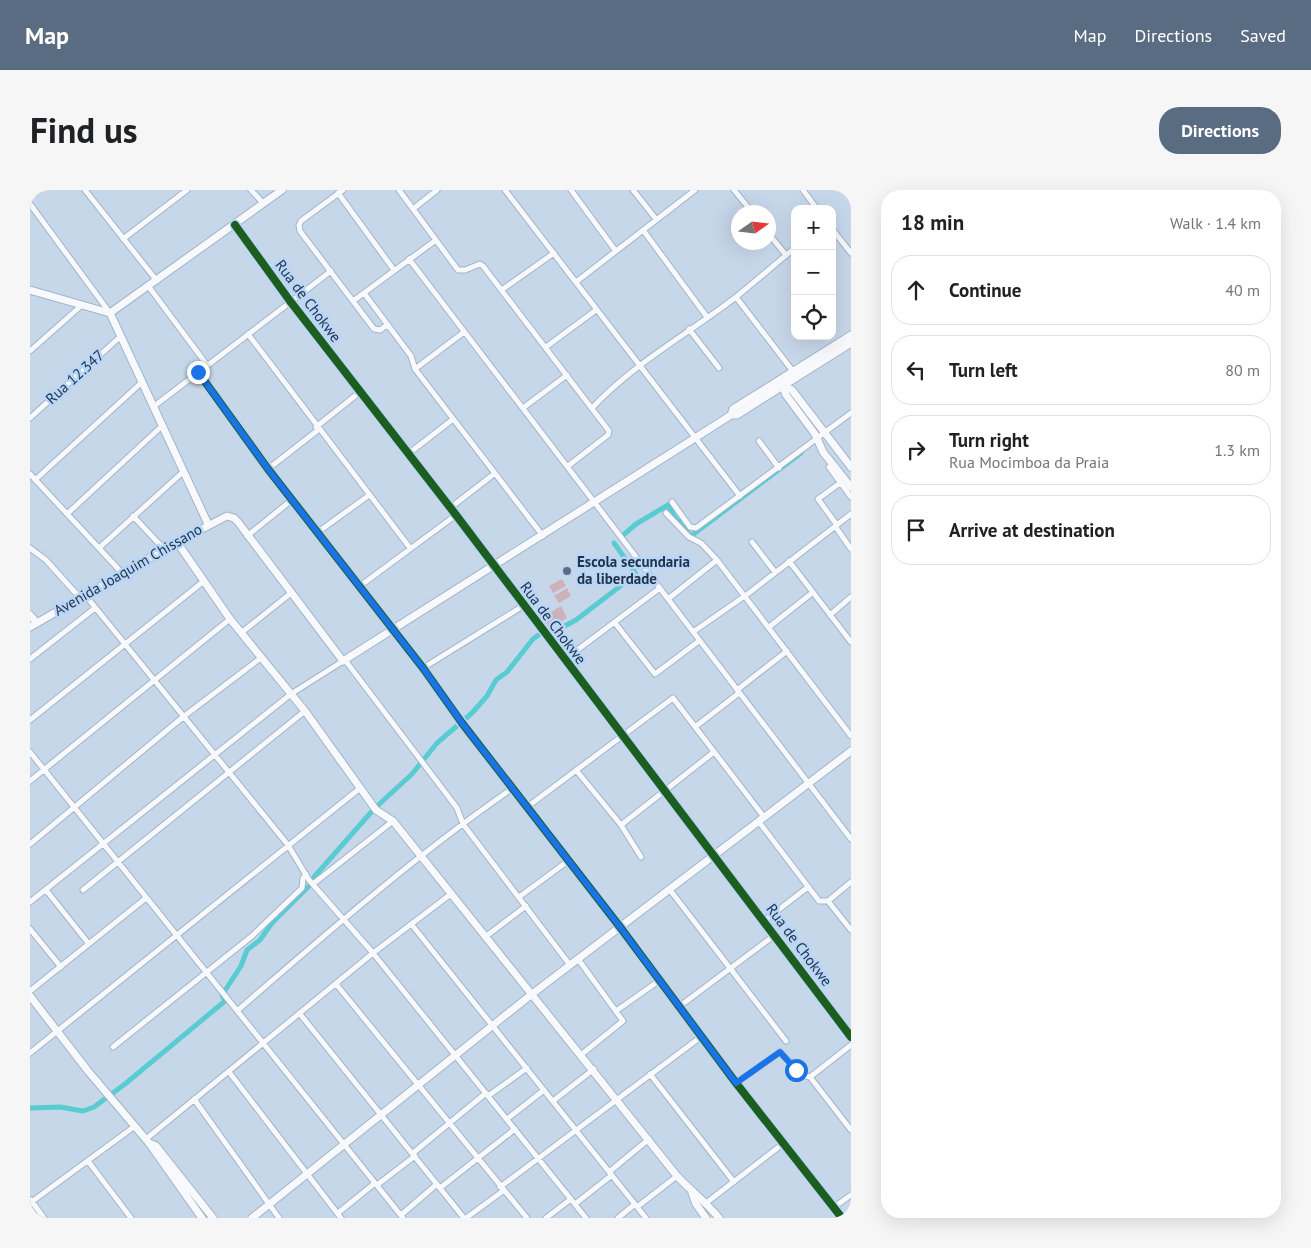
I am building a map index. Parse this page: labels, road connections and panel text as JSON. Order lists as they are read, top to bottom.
{
  "streets": {
    "street": ["Rua de Chokwe", "Rua 12.347", "Avenida Joaquim Chissano"]
  },
  "places": ["Escola secundaria da liberdade"],
  "north": "right",
  "page": {
    "header": "Map",
    "nav": ["Map", "Directions", "Saved"],
    "title": "Find us",
    "buttons": "Directions",
    "heading": ["18 min", "Walk · 1.4 km"],
    "map_buttons": ["+", "−"],
    "list": [
      ["Continue", "40 m"],
      ["Turn left", "80 m"],
      ["Turn right", "Rua Mocimboa da Praia", "1.3 km"],
      "Arrive at destination"
    ]
  }
}
